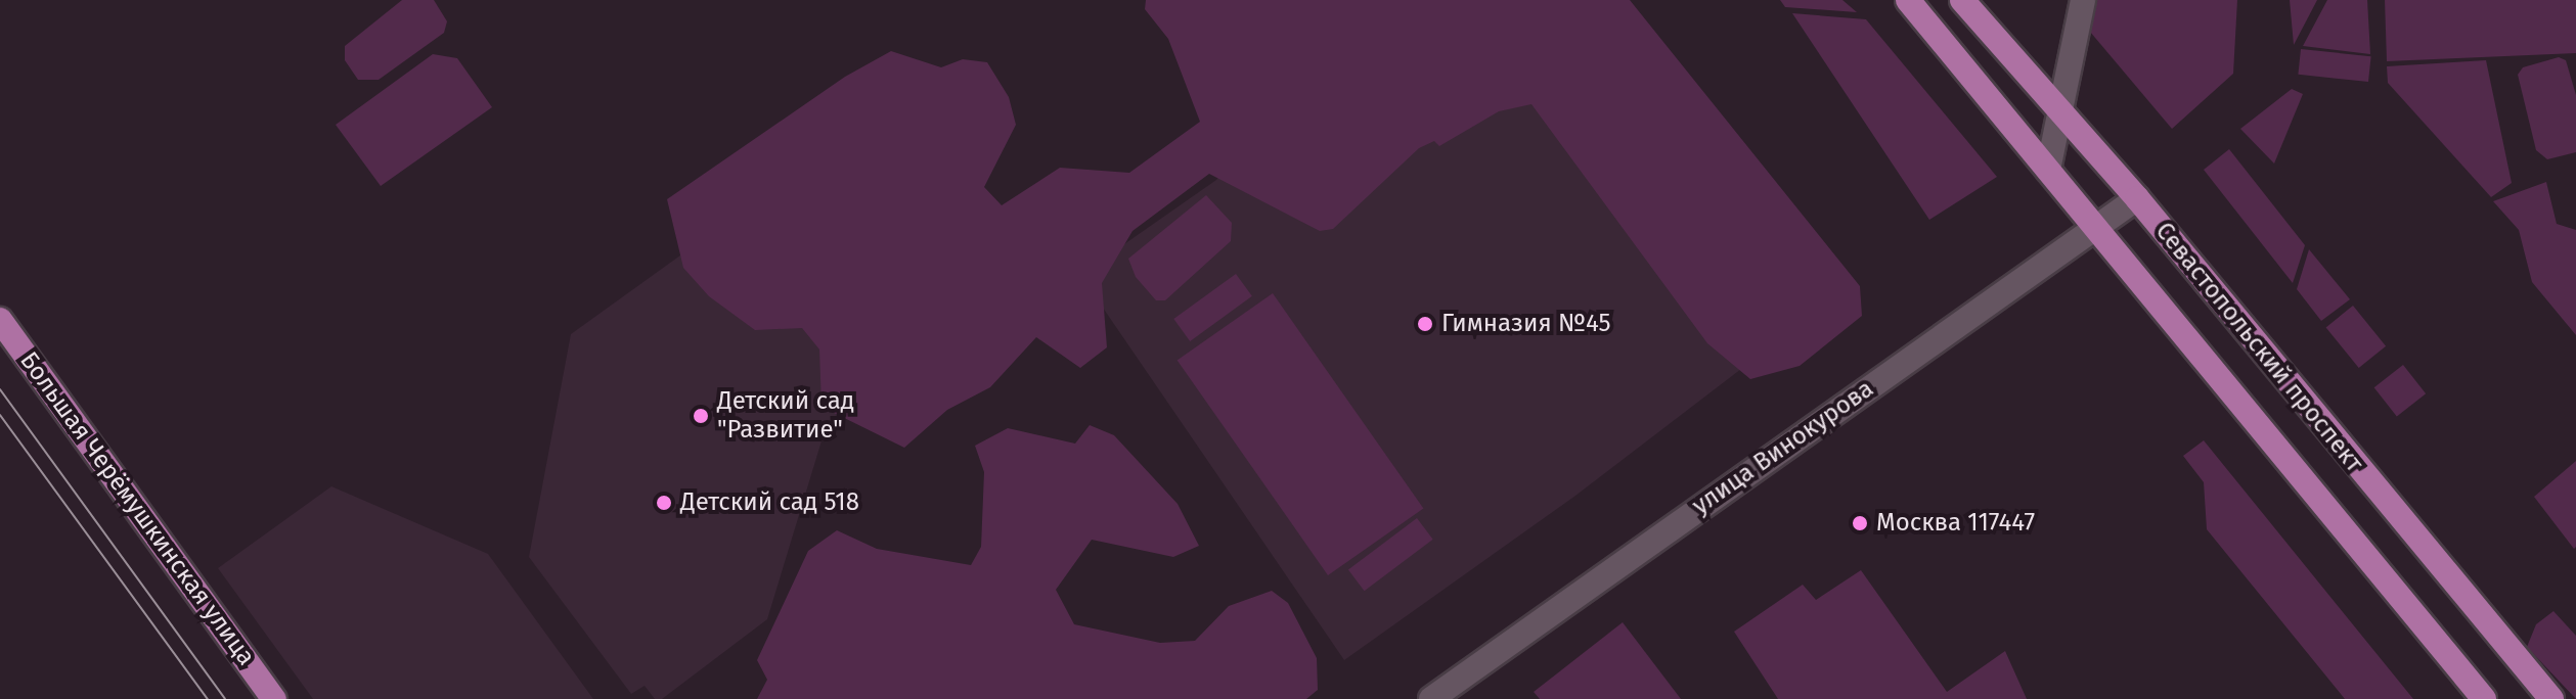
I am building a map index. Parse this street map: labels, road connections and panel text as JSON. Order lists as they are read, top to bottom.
{
  "streets": {
    "main road": ["Севастопольский проспект", "Большая Черёмушкинская улица"],
    "street": ["улица Винокурова"]
  },
  "crossings": [
    ["Севастопольский проспект", "улица Винокурова"]
  ],
  "places": [
    "Гимназия №45",
    "Детский сад \"Развитие\"",
    "Детский сад 518",
    "Москва 117447"
  ]
}
